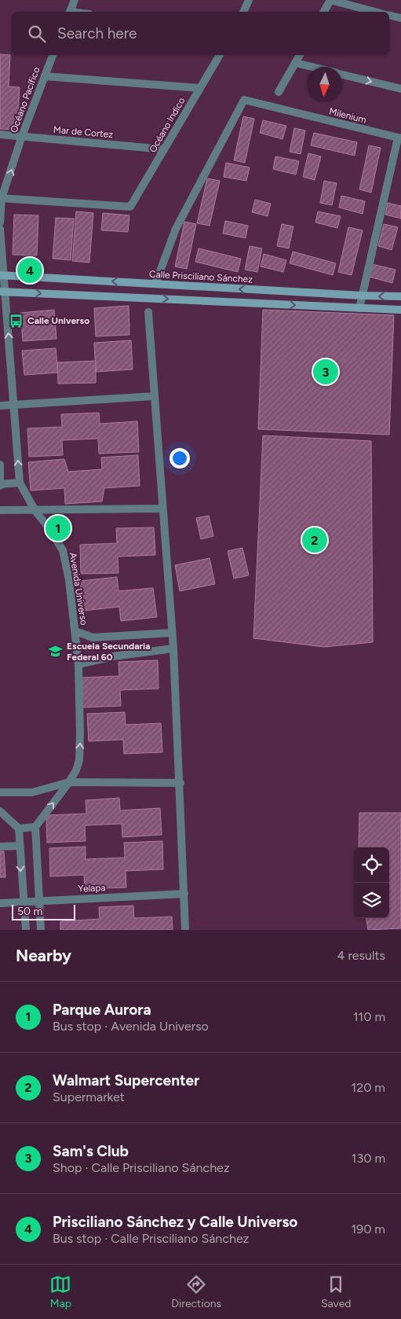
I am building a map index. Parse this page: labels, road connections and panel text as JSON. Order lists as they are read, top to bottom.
{
  "streets": {
    "main road": ["Calle Prisciliano Sánchez"],
    "street": [
      "Océano Pacífico",
      "Milenium",
      "Océano Indico",
      "Mar de Cortez",
      "Avenida Universo",
      "Yelapa"
    ]
  },
  "crossings": [
    ["Océano Pacífico", "Océano Indico"],
    ["Océano Pacífico", "Mar de Cortez"],
    ["Milenium", "Calle Prisciliano Sánchez"],
    ["Océano Indico", "Mar de Cortez"]
  ],
  "one_way": ["Océano Pacífico", "Avenida Universo"],
  "places": {
    "bus stop": ["Calle Universo"],
    "school or university": ["Escuela Secundaria Federal 60"]
  },
  "scale_bar": "50 m",
  "north": "bottom",
  "page": {
    "search": "Search here",
    "pins": [
      "4",
      "3",
      "1",
      "2"
    ],
    "scale": "50 m",
    "heading": ["Nearby", "4 results"],
    "list": [
      {
        "mark": "1",
        "name": "Parque Aurora",
        "note": "Bus stop · Avenida Universo",
        "value": "110 m"
      },
      {
        "mark": "2",
        "name": "Walmart Supercenter",
        "note": "Supermarket",
        "value": "120 m"
      },
      {
        "mark": "3",
        "name": "Sam's Club",
        "note": "Shop · Calle Prisciliano Sánchez",
        "value": "130 m"
      },
      {
        "mark": "4",
        "name": "Prisciliano Sánchez y Calle Universo",
        "note": "Bus stop · Calle Prisciliano Sánchez",
        "value": "190 m"
      }
    ],
    "nav": ["Map", "Directions", "Saved"]
  }
}
